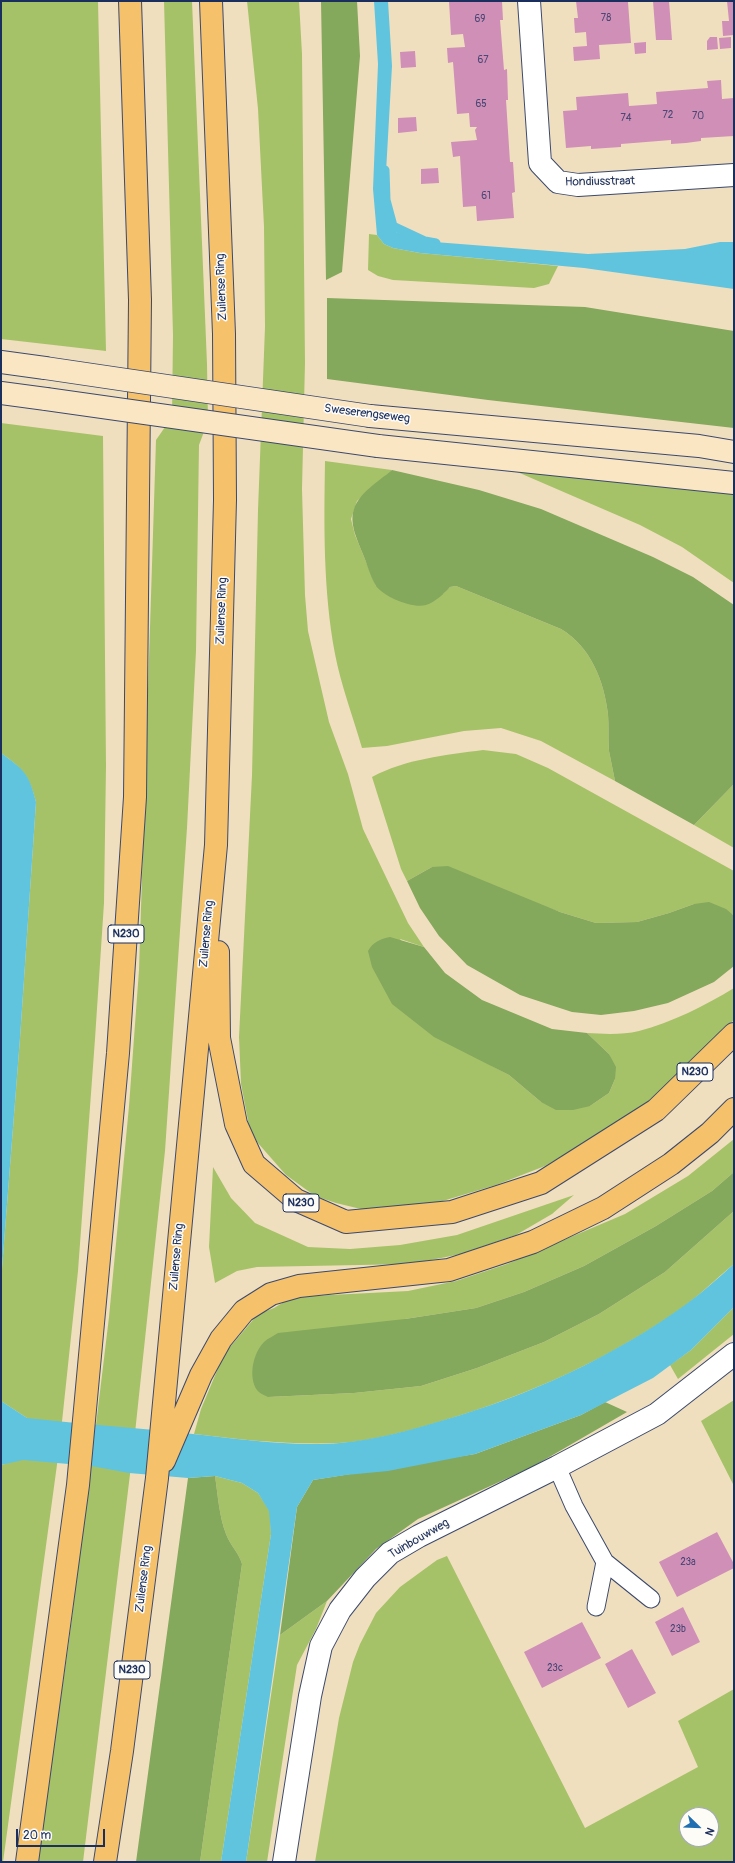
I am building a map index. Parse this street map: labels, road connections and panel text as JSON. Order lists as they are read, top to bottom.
{
  "streets": {
    "main road": ["Zuilense Ring", "Sweserengseweg", "N230"],
    "street": ["Hondiusstraat", "Tuinbouwweg"]
  },
  "crossings": [
    ["Zuilense Ring", "N230"]
  ],
  "house_numbers": [
    "78",
    "69",
    "67",
    "65",
    "72",
    "70",
    "74",
    "61",
    "23a",
    "23b",
    "23c"
  ],
  "scale_bar": "20 m",
  "north": "bottom right"
}
